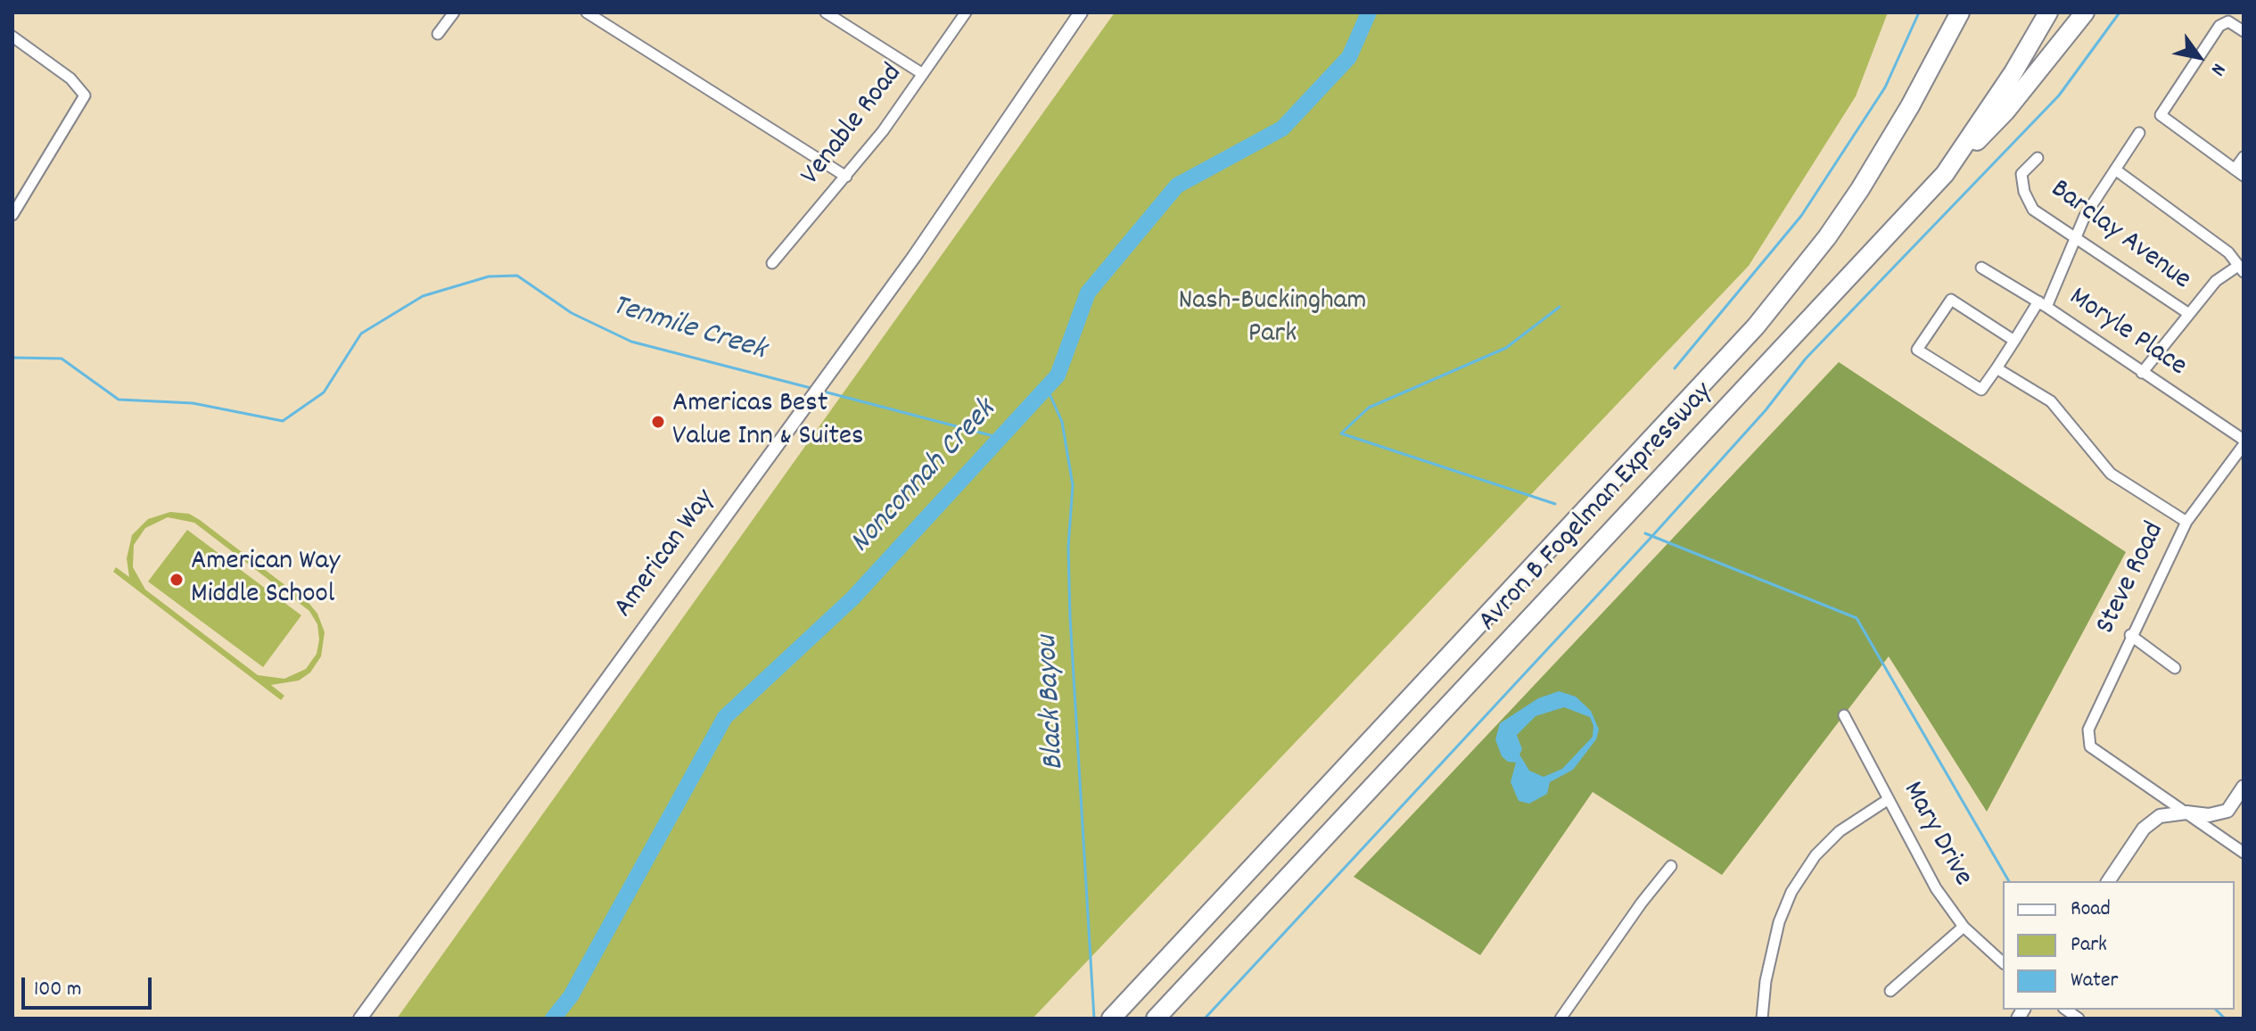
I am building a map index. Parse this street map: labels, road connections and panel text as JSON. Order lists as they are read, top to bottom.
{
  "streets": {
    "highway": ["Avron B Fogelman Expressway"],
    "main road": ["American Way"],
    "street": [
      "Venable Road",
      "Barclay Avenue",
      "Moryle Place",
      "Steve Road",
      "Mary Drive"
    ]
  },
  "crossings": [
    ["Barclay Avenue", "Moryle Place"],
    ["Moryle Place", "Steve Road"]
  ],
  "water": ["Tenmile Creek", "Nonconnah Creek", "Black Bayou"],
  "parks": ["Nash-Buckingham Park"],
  "places": ["Americas Best Value Inn & Suites", "American Way Middle School"],
  "legend": ["Road", "Park", "Water"],
  "scale_bar": "100 m",
  "north": "bottom right"
}
